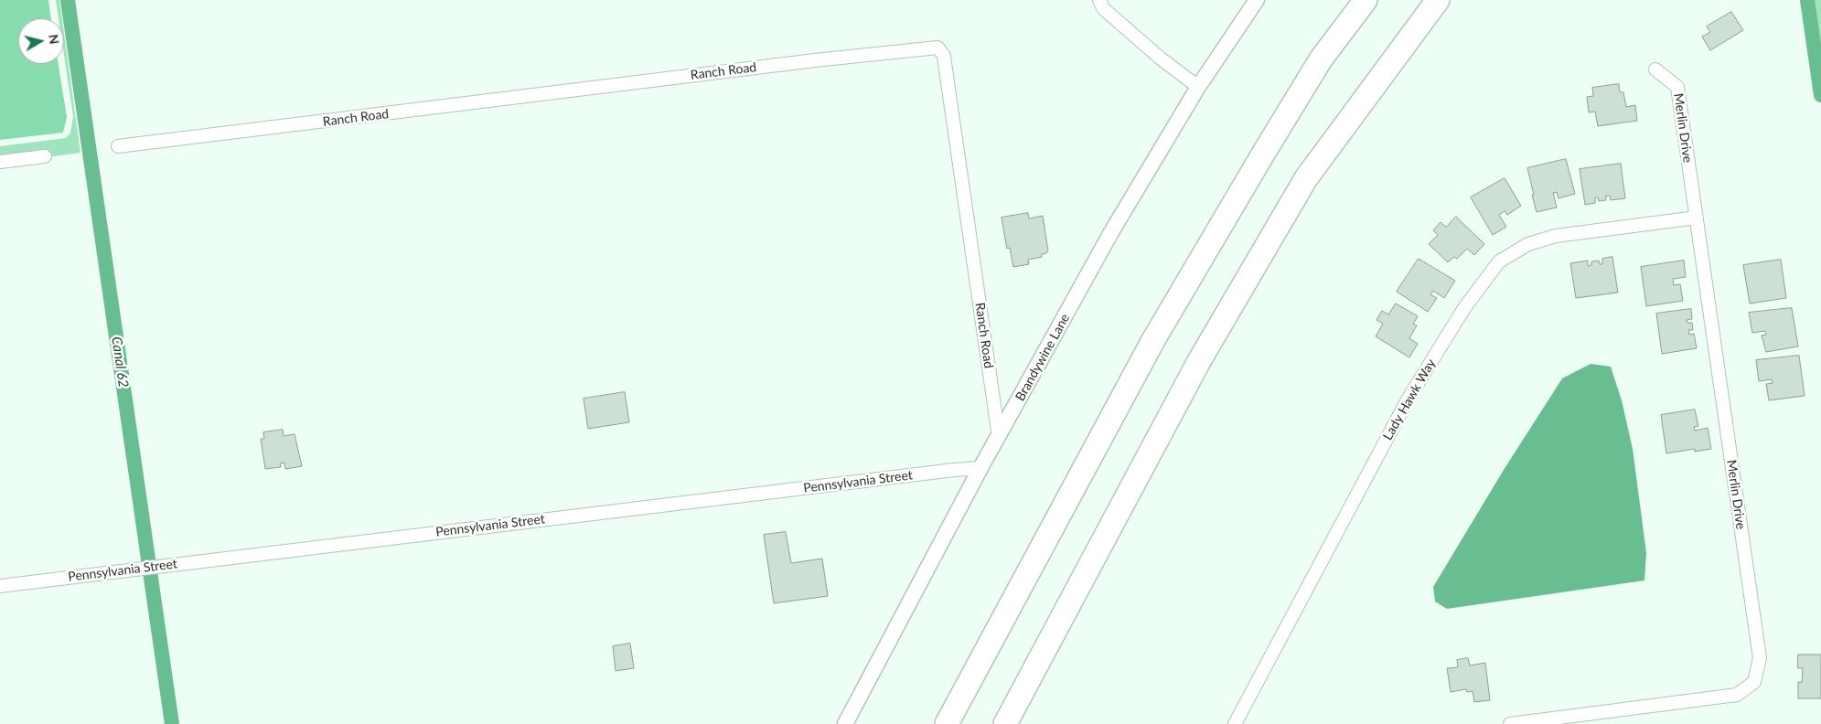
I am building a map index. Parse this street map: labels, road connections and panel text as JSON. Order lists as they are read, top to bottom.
{
  "streets": {
    "street": [
      "Ranch Road",
      "Merlin Drive",
      "Brandywine Lane",
      "Lady Hawk Way",
      "Pennsylvania Street"
    ]
  },
  "crossings": [
    ["Ranch Road", "Brandywine Lane"],
    ["Merlin Drive", "Lady Hawk Way"],
    ["Brandywine Lane", "Pennsylvania Street"]
  ],
  "water": ["Canal 62"],
  "north": "right"
}
